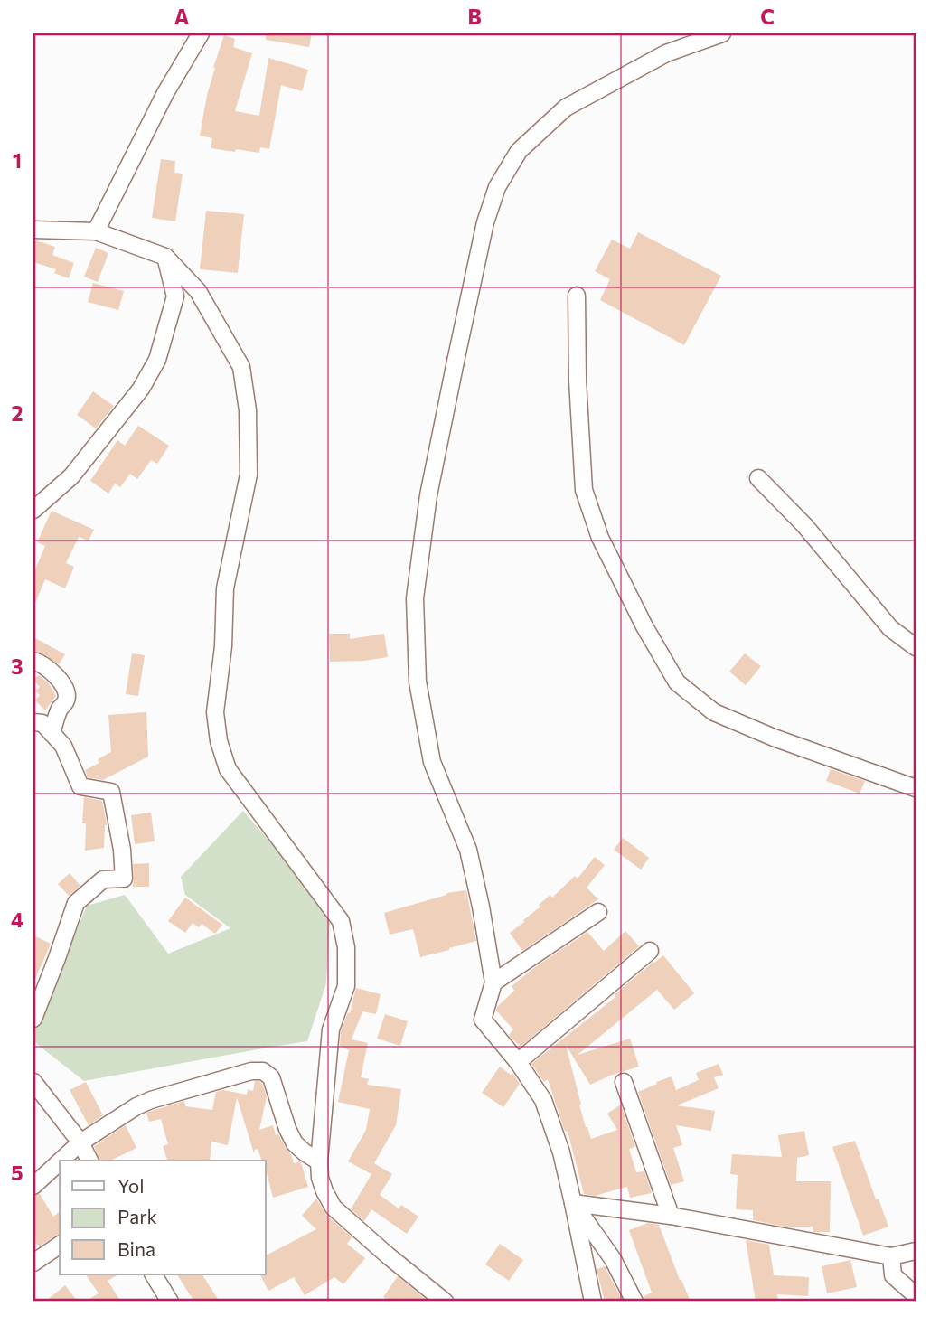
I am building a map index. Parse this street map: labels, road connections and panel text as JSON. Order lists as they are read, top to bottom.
{
  "legend": ["Yol", "Park", "Bina"],
  "grid": {
    "columns": ["A", "B", "C"],
    "rows": [
      "1",
      "2",
      "3",
      "4",
      "5"
    ]
  }
}
